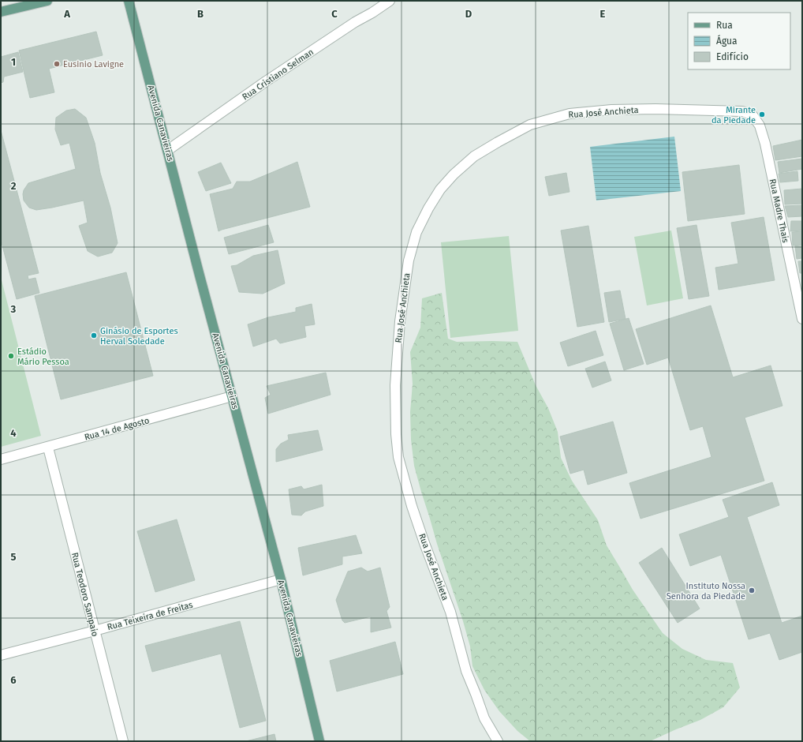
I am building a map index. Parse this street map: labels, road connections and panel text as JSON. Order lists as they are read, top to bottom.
{
  "streets": {
    "main road": ["Avenida Canavieiras"],
    "street": [
      "Rua Cristiano Selman",
      "Rua José Anchieta",
      "Rua Madre Thais",
      "Rua 14 de Agosto",
      "Rua Teodoro Sampaio",
      "Rua Teixeira de Freitas"
    ]
  },
  "crossings": [
    ["Rua Cristiano Selman", "Avenida Canavieiras"],
    ["Rua José Anchieta", "Rua Madre Thais"],
    ["Avenida Canavieiras", "Rua 14 de Agosto"],
    ["Avenida Canavieiras", "Rua Teixeira de Freitas"],
    ["Rua 14 de Agosto", "Rua Teodoro Sampaio"],
    ["Rua Teodoro Sampaio", "Rua Teixeira de Freitas"]
  ],
  "places": [
    "Eusinio Lavigne",
    "Mirante da Piedade",
    "Ginásio de Esportes Herval Soledade",
    "Estádio Mário Pessoa",
    "Instituto Nossa Senhora da Piedade"
  ],
  "legend": ["Rua", "Água", "Edifício"],
  "grid": {
    "columns": [
      "A",
      "B",
      "C",
      "D",
      "E"
    ],
    "rows": [
      "1",
      "2",
      "3",
      "4",
      "5",
      "6"
    ]
  }
}
